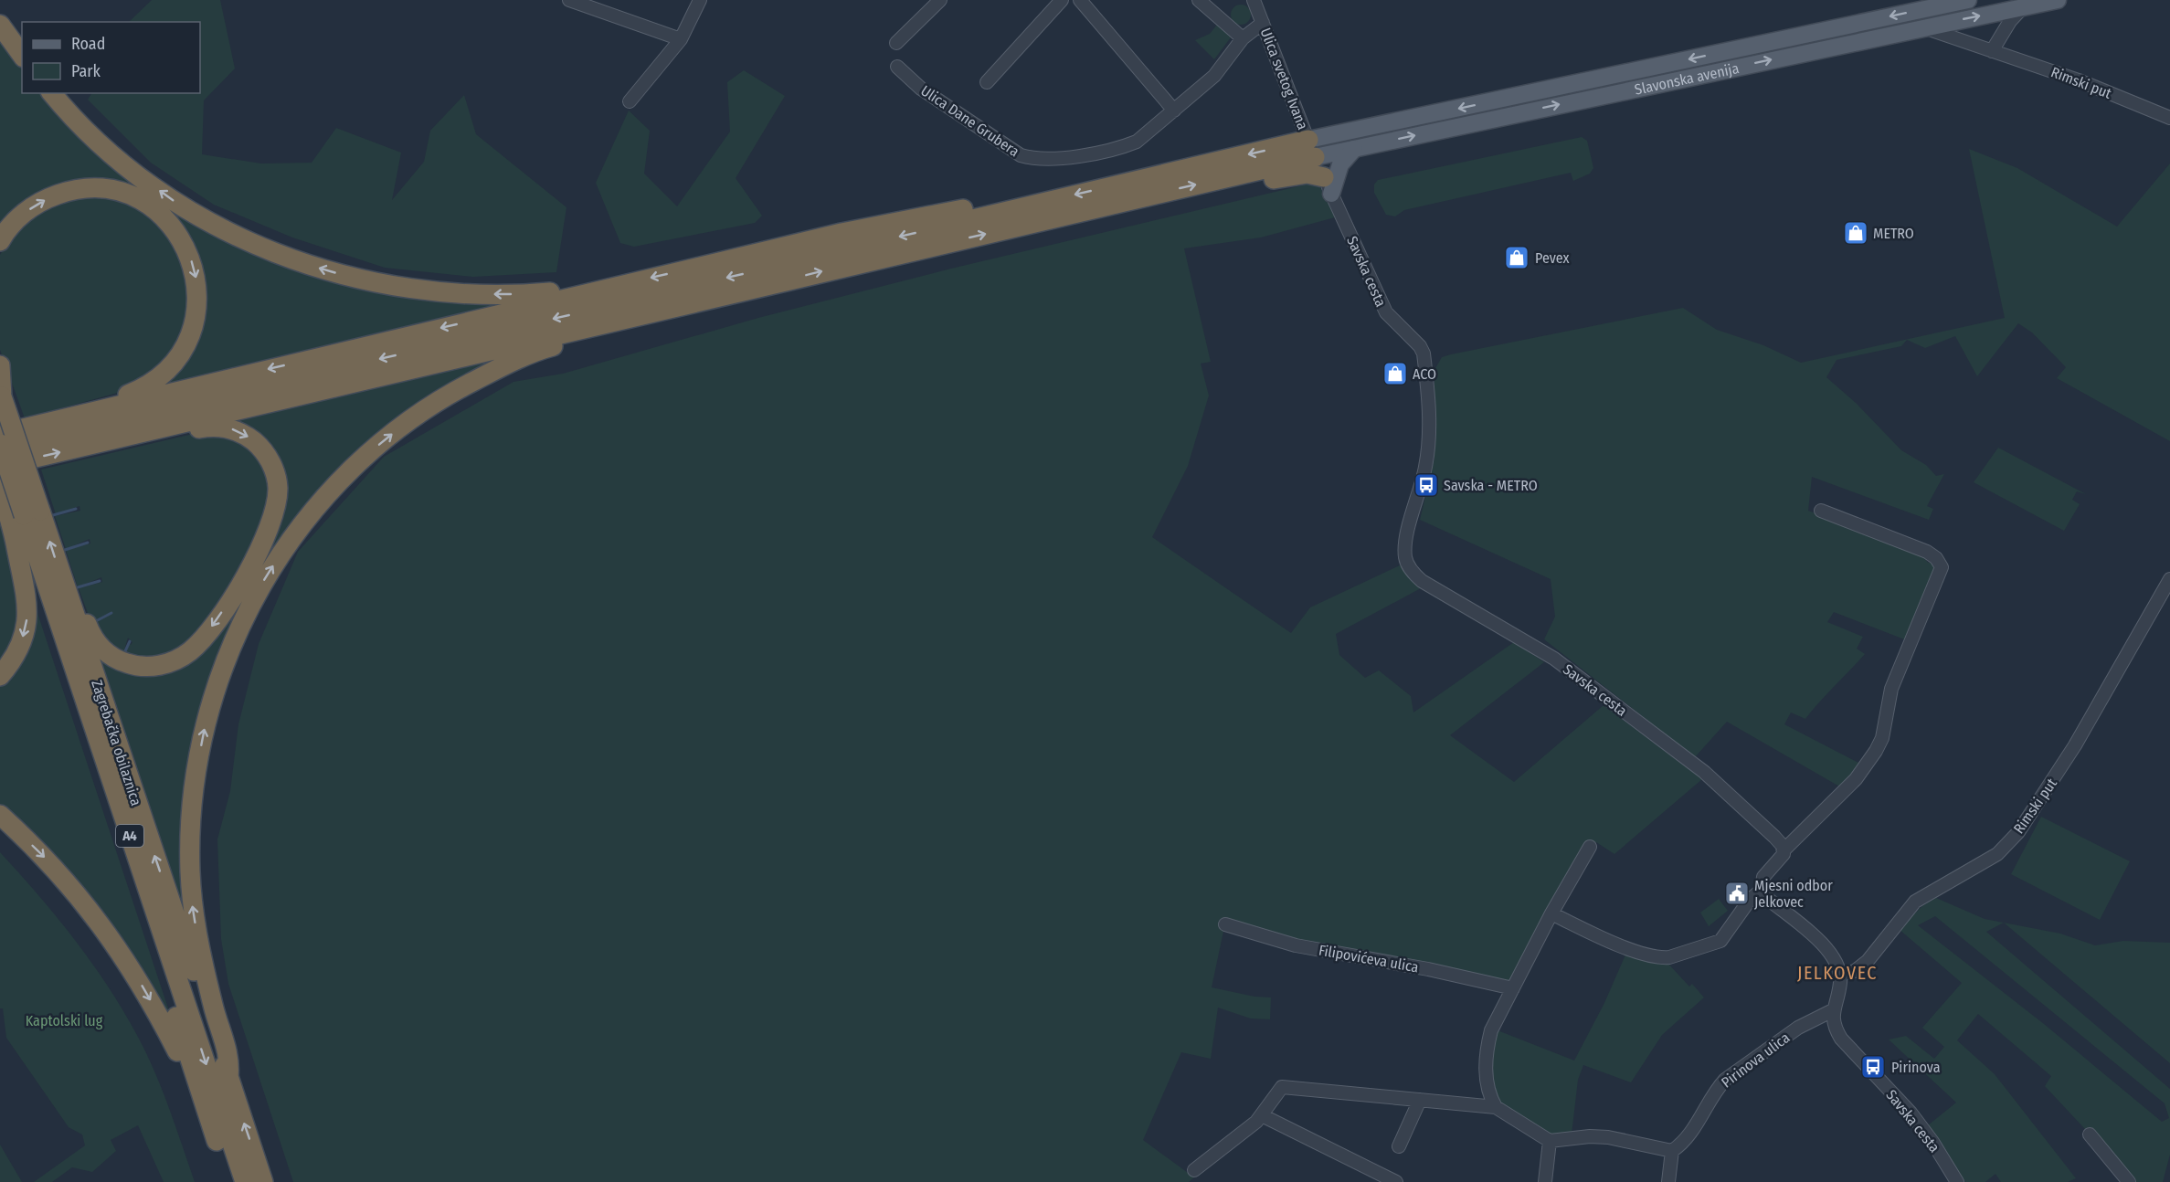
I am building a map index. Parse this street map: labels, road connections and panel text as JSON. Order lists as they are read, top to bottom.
{
  "streets": {
    "highway": ["Zagrebačka obilaznica", "A4"],
    "main road": ["Slavonska avenija"],
    "street": [
      "Ulica svetog Ivana",
      "Rimski put",
      "Ulica Dane Grubera",
      "Savska cesta",
      "Filipovićeva ulica",
      "Pirinova ulica"
    ]
  },
  "crossings": [
    ["Slavonska avenija", "Ulica svetog Ivana"],
    ["Slavonska avenija", "Rimski put"],
    ["Slavonska avenija", "Savska cesta"],
    ["Ulica svetog Ivana", "Ulica Dane Grubera"],
    ["Ulica svetog Ivana", "Savska cesta"],
    ["Rimski put", "Savska cesta"],
    ["Savska cesta", "Pirinova ulica"]
  ],
  "districts": ["JELKOVEC"],
  "parks": ["Kaptolski lug"],
  "places": {
    "shop": ["METRO", "Pevex", "ACO"],
    "bus stop": ["Savska - METRO", "Pirinova"],
    "public building": ["Mjesni odbor Jelkovec"]
  },
  "legend": ["Road", "Park"]
}
